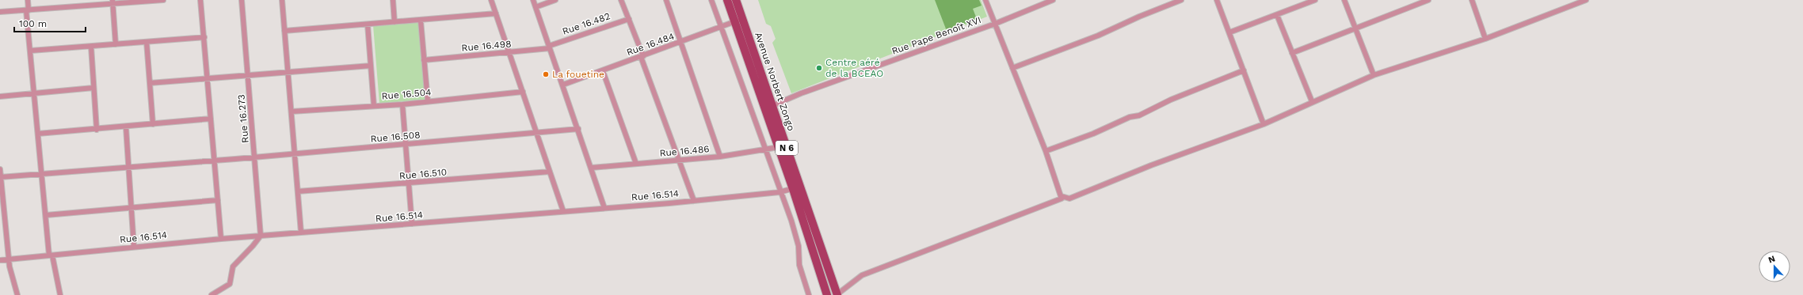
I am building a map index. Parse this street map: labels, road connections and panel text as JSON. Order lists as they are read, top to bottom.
{
  "streets": {
    "main road": ["Avenue Norbert Zongo", "N 6"],
    "street": [
      "Rue 16.482",
      "Rue Pape Benoît XVI",
      "Rue 16.484",
      "Rue 16.498",
      "Rue 16.504",
      "Rue 16.273",
      "Rue 16.508",
      "Rue 16.486",
      "Rue 16.510",
      "Rue 16.514"
    ]
  },
  "crossings": [
    ["Rue 16.482", "Rue 16.498"],
    ["Rue Pape Benoît XVI", "Avenue Norbert Zongo"],
    ["Rue 16.484", "Avenue Norbert Zongo"],
    ["Avenue Norbert Zongo", "Rue 16.486"],
    ["Avenue Norbert Zongo", "Rue 16.514"],
    ["Rue 16.273", "Rue 16.508"],
    ["Rue 16.273", "Rue 16.514"]
  ],
  "places": ["Centre aéré de la BCEAO", "La fouetine"],
  "scale_bar": "100 m",
  "north": "top"
}
